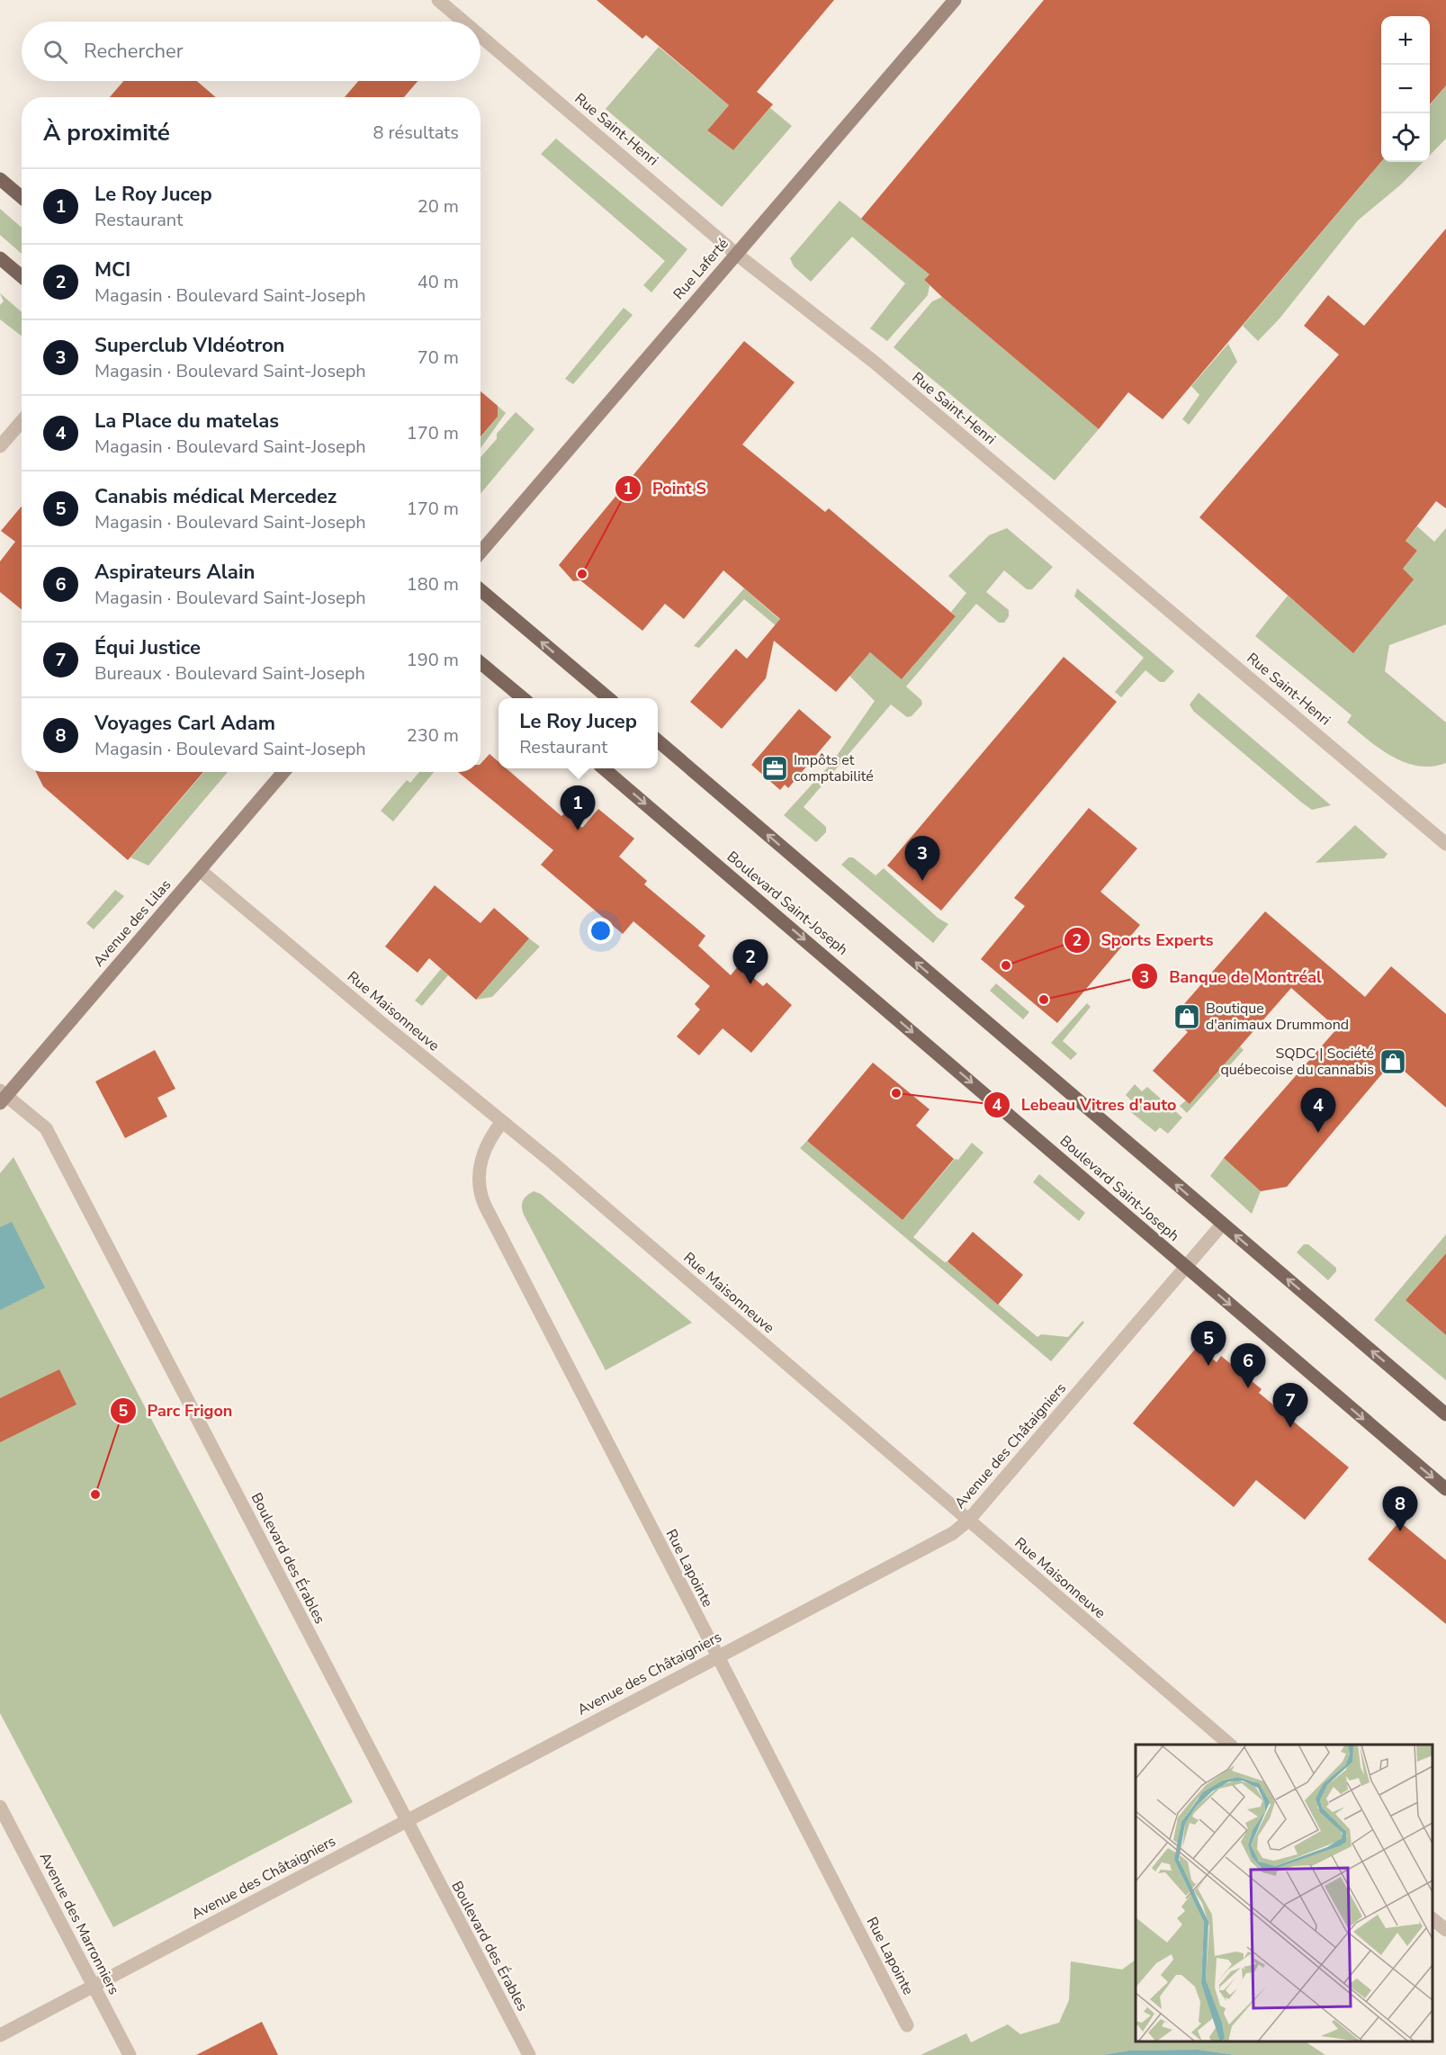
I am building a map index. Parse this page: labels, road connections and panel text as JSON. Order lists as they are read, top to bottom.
{
  "streets": {
    "main road": ["Boulevard Saint-Joseph"],
    "street": [
      "Rue Saint-Henri",
      "Rue Laferté",
      "Avenue des Lilas",
      "Rue Maisonneuve",
      "Avenue des Châtaigniers",
      "Boulevard des Érables",
      "Rue Lapointe",
      "Avenue des Marronniers"
    ]
  },
  "crossings": [
    ["Rue Saint-Henri", "Rue Laferté"],
    ["Boulevard Saint-Joseph", "Avenue des Châtaigniers"],
    ["Avenue des Lilas", "Rue Maisonneuve"],
    ["Avenue des Lilas", "Boulevard des Érables"],
    ["Rue Maisonneuve", "Avenue des Châtaigniers"],
    ["Rue Maisonneuve", "Rue Lapointe"],
    ["Avenue des Châtaigniers", "Boulevard des Érables"],
    ["Avenue des Châtaigniers", "Rue Lapointe"],
    ["Avenue des Châtaigniers", "Avenue des Marronniers"]
  ],
  "places": {
    "other": [
      "Point S",
      "Sports Experts",
      "Banque de Montréal",
      "Lebeau Vitres d'auto",
      "Parc Frigon"
    ],
    "office": ["Impôts et comptabilité"],
    "shop": ["Boutique d'animaux Drummond", "SQDC | Société québecoise du cannabis"]
  },
  "page": {
    "map_buttons": ["+", "−"],
    "search": "Rechercher",
    "heading": ["À proximité", "8 résultats"],
    "list": [
      {
        "mark": "1",
        "name": "Le Roy Jucep",
        "note": "Restaurant",
        "value": "20 m"
      },
      {
        "mark": "2",
        "name": "MCI",
        "note": "Magasin · Boulevard Saint-Joseph",
        "value": "40 m"
      },
      {
        "mark": "3",
        "name": "Superclub VIdéotron",
        "note": "Magasin · Boulevard Saint-Joseph",
        "value": "70 m"
      },
      {
        "mark": "4",
        "name": "La Place du matelas",
        "note": "Magasin · Boulevard Saint-Joseph",
        "value": "170 m"
      },
      {
        "mark": "5",
        "name": "Canabis médical Mercedez",
        "note": "Magasin · Boulevard Saint-Joseph",
        "value": "170 m"
      },
      {
        "mark": "6",
        "name": "Aspirateurs Alain",
        "note": "Magasin · Boulevard Saint-Joseph",
        "value": "180 m"
      },
      {
        "mark": "7",
        "name": "Équi Justice",
        "note": "Bureaux · Boulevard Saint-Joseph",
        "value": "190 m"
      },
      {
        "mark": "8",
        "name": "Voyages Carl Adam",
        "note": "Magasin · Boulevard Saint-Joseph",
        "value": "230 m"
      }
    ],
    "popup": ["Le Roy Jucep", "Restaurant"],
    "pins": [
      "1",
      "3",
      "2",
      "4",
      "5",
      "6",
      "7",
      "8"
    ]
  }
}
